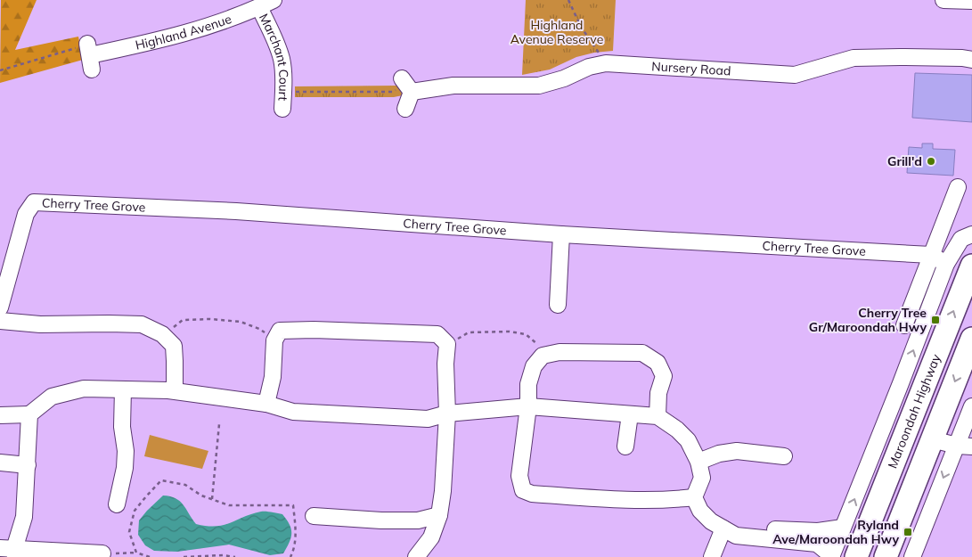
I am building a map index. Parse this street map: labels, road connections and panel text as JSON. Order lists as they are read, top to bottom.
{
  "streets": {
    "highway": ["Maroondah Highway"],
    "street": [
      "Highland Avenue",
      "Marchant Court",
      "Nursery Road",
      "Cherry Tree Grove"
    ]
  },
  "crossings": [
    ["Highland Avenue", "Marchant Court"]
  ],
  "parks": ["Highland Avenue Reserve"],
  "places": {
    "other": ["Grill'd"],
    "transit": ["Cherry Tree Gr/Maroondah Hwy", "Ryland Ave/Maroondah Hwy"]
  }
}
